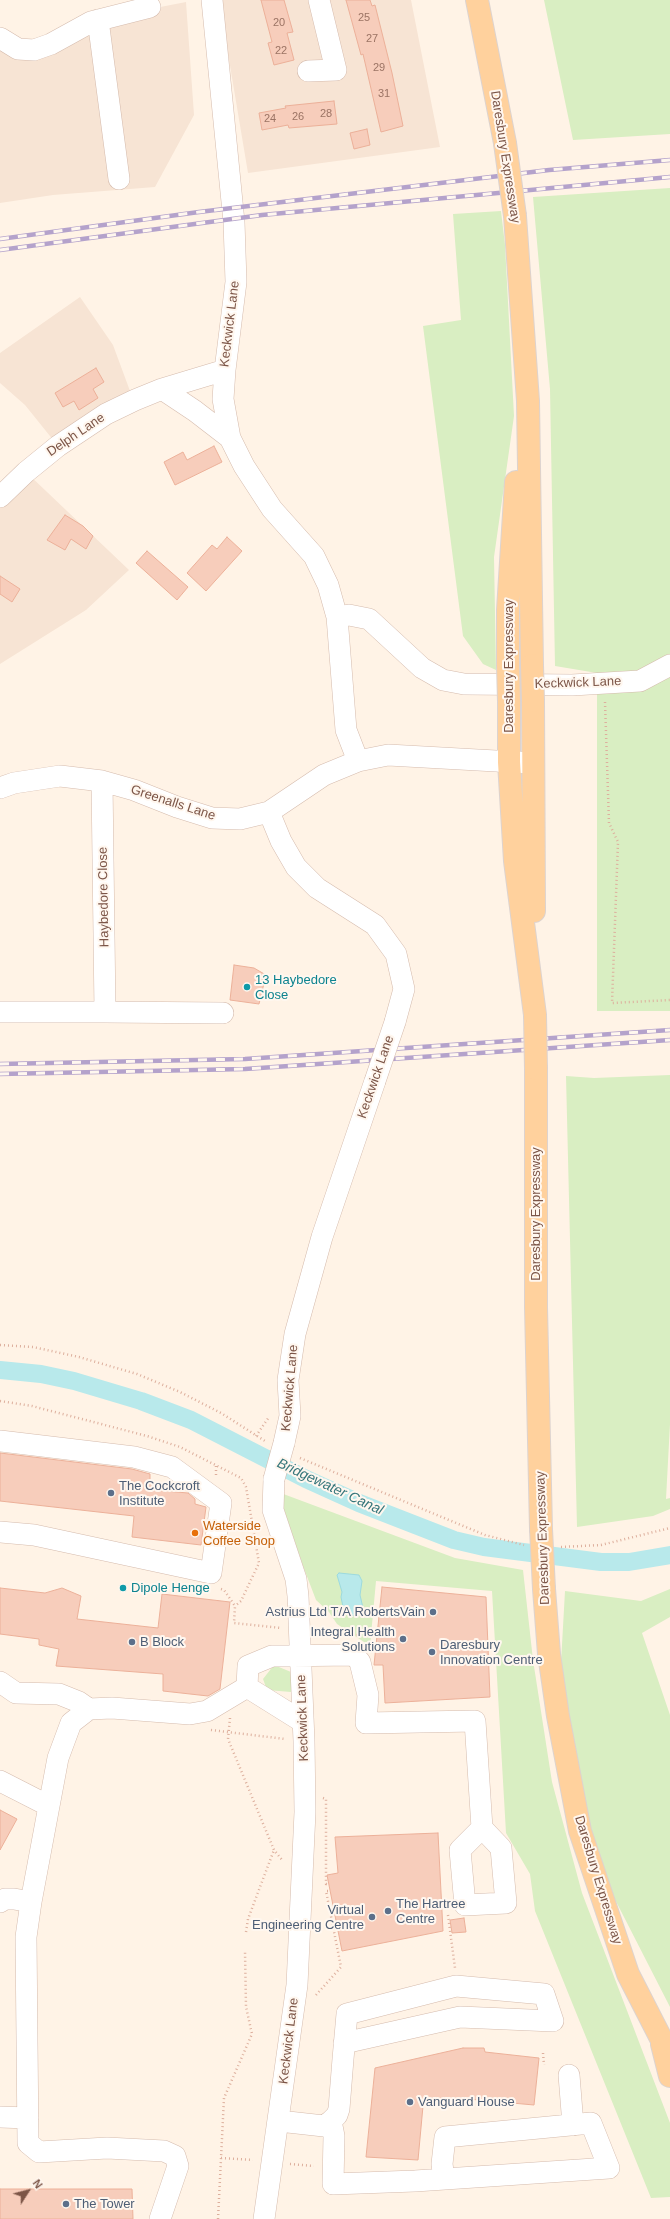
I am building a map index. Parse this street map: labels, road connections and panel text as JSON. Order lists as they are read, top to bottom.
{
  "streets": {
    "main road": ["Daresbury Expressway"],
    "street": [
      "Keckwick Lane",
      "Delph Lane",
      "Greenalls Lane",
      "Haybedore Close"
    ]
  },
  "crossings": [
    ["Keckwick Lane", "Delph Lane"],
    ["Keckwick Lane", "Greenalls Lane"],
    ["Greenalls Lane", "Haybedore Close"]
  ],
  "water": ["Bridgewater Canal"],
  "places": [
    "13 Haybedore Close",
    "The Cockcroft Institute",
    "Waterside Coffee Shop",
    "Dipole Henge",
    "Astrius Ltd T/A RobertsVain",
    "Integral Health Solutions",
    "B Block",
    "Daresbury Innovation Centre",
    "The Hartree Centre",
    "Virtual Engineering Centre",
    "Vanguard House",
    "The Tower"
  ],
  "house_numbers": [
    "25",
    "20",
    "27",
    "22",
    "29",
    "31",
    "28",
    "26",
    "24"
  ],
  "north": "top right"
}
